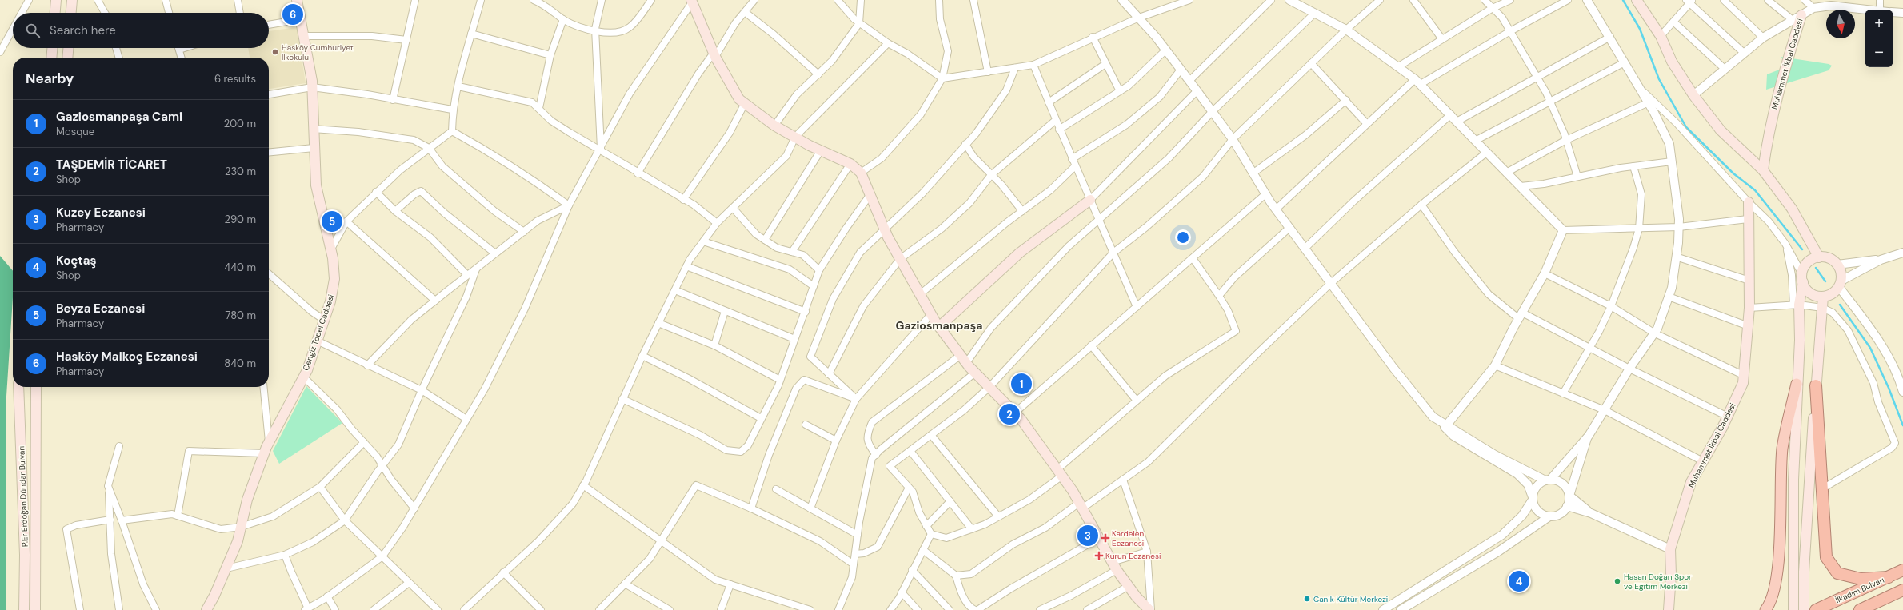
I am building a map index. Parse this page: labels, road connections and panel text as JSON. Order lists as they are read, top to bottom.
{
  "streets": {
    "highway": ["İlkadım Bulvarı"],
    "main road": ["Muhammet İkbal Caddesi", "Cengiz Topel Caddesi", "P.Er Erdoğan Dündar Bulvarı"]
  },
  "districts": ["Gaziosmanpaşa"],
  "places": {
    "other": ["Hasköy Cumhuriyet İlkokulu", "Hasan Doğan Spor ve Eğitim Merkezi", "Canik Kültür Merkezi"],
    "health": ["Kardelen Eczanesi", "Kurun Eczanesi"]
  },
  "north": "bottom",
  "page": {
    "pins": [
      "6",
      "5",
      "1",
      "2",
      "3",
      "4"
    ],
    "map_buttons": ["+", "−"],
    "search": "Search here",
    "heading": ["Nearby", "6 results"],
    "list": [
      {
        "mark": "1",
        "name": "Gaziosmanpaşa Cami",
        "note": "Mosque",
        "value": "200 m"
      },
      {
        "mark": "2",
        "name": "TAŞDEMİR TİCARET",
        "note": "Shop",
        "value": "230 m"
      },
      {
        "mark": "3",
        "name": "Kuzey Eczanesi",
        "note": "Pharmacy",
        "value": "290 m"
      },
      {
        "mark": "4",
        "name": "Koçtaş",
        "note": "Shop",
        "value": "440 m"
      },
      {
        "mark": "5",
        "name": "Beyza Eczanesi",
        "note": "Pharmacy",
        "value": "780 m"
      },
      {
        "mark": "6",
        "name": "Hasköy Malkoç Eczanesi",
        "note": "Pharmacy",
        "value": "840 m"
      }
    ]
  }
}
